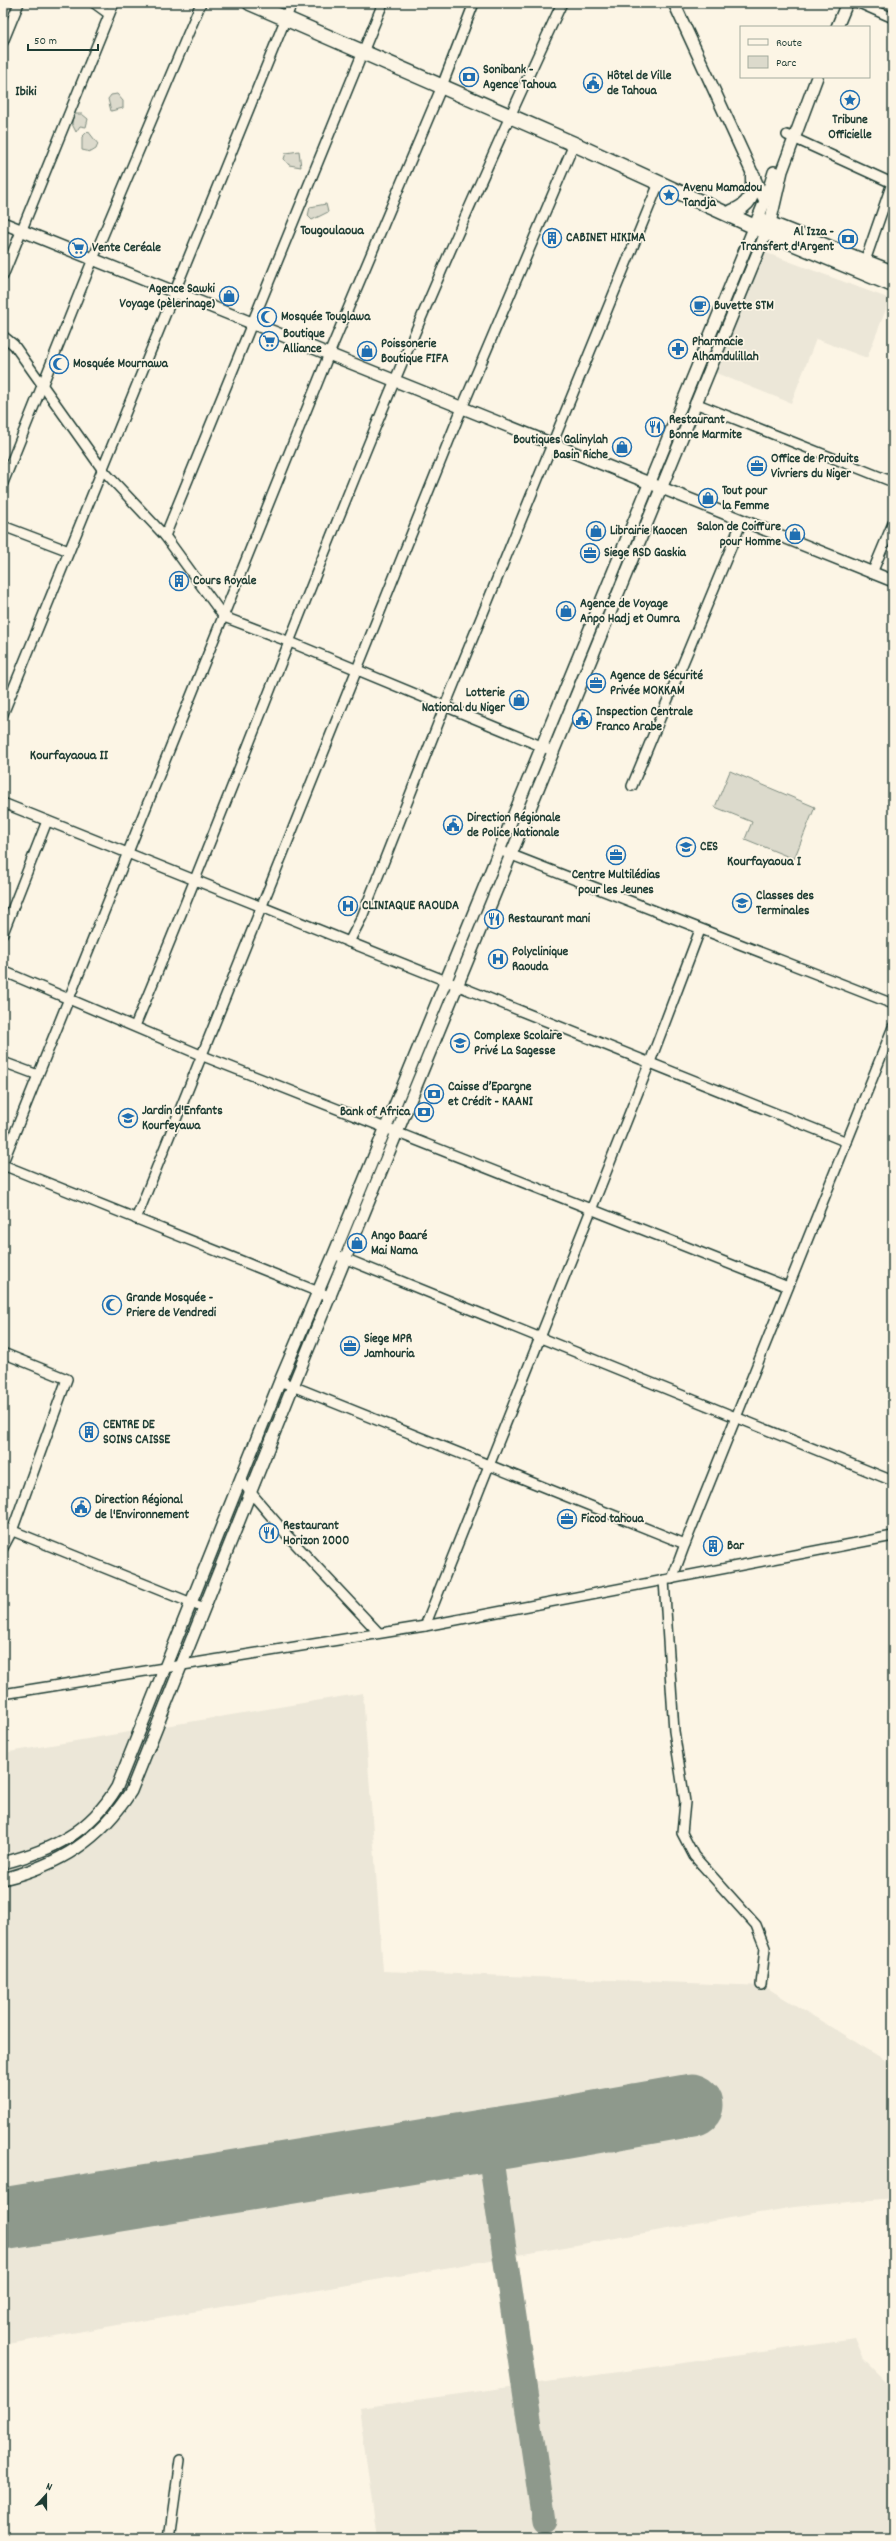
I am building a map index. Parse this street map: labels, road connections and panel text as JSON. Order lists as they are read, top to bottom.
{
  "districts": [
    "Ibiki",
    "Tougoulaoua",
    "Kourfayaoua II",
    "Kourfayaoua I"
  ],
  "places": {
    "bank": [
      "Sonibank - Agence Tahoua",
      "Al Izza - Transfert d'Argent",
      "Caisse d’Epargne et Crédit - KAANI",
      "Bank of Africa"
    ],
    "public building": [
      "Hôtel de Ville de Tahoua",
      "Inspection Centrale Franco Arabe",
      "Direction Régionale de Police Nationale",
      "Direction Régional de l'Environnement"
    ],
    "place": ["Tribune Officielle", "Avenu Mamadou Tandja"],
    "building": [
      "CABINET HIKIMA",
      "Cours Royale",
      "CENTRE DE SOINS CAISSE",
      "Bar"
    ],
    "supermarket": ["Vente Ceréale", "Boutique Alliance"],
    "shop": [
      "Agence Sawki Voyage (pèlerinage)",
      "Poissonerie Boutique FIFA",
      "Boutiques Galinylah Basin Riche",
      "Tout pour la Femme",
      "Librairie Kaocen",
      "Salon de Coiffure pour Homme",
      "Agence de Voyage Anpo Hadj et Oumra",
      "Lotterie National du Niger",
      "Ango Baaré Mai Nama"
    ],
    "cafe": ["Buvette STM"],
    "mosque": ["Mosquée Touglawa", "Mosquée Mournawa", "Grande Mosquée - Priere de Vendredi"],
    "pharmacy": ["Pharmacie Alhamdulillah"],
    "restaurant": ["Restaurant Bonne Marmite", "Restaurant mani", "Restaurant Horizon 2000"],
    "office": [
      "Office de Produits Vivriers du Niger",
      "Siege RSD Gaskia",
      "Agence de Sécurité Privée MOKKAM",
      "Centre Multilédias pour les Jeunes",
      "Siege MPR Jamhouria",
      "Ficod tahoua"
    ],
    "school or university": [
      "CES",
      "Classes des Terminales",
      "Complexe Scolaire Privé La Sagesse",
      "Jardin d'Enfants Kourfeyawa"
    ],
    "hospital": ["CLINIAQUE RAOUDA", "Polyclinique Raouda"]
  },
  "legend": ["Route", "Parc"],
  "scale_bar": "50 m",
  "north": "top"
}
